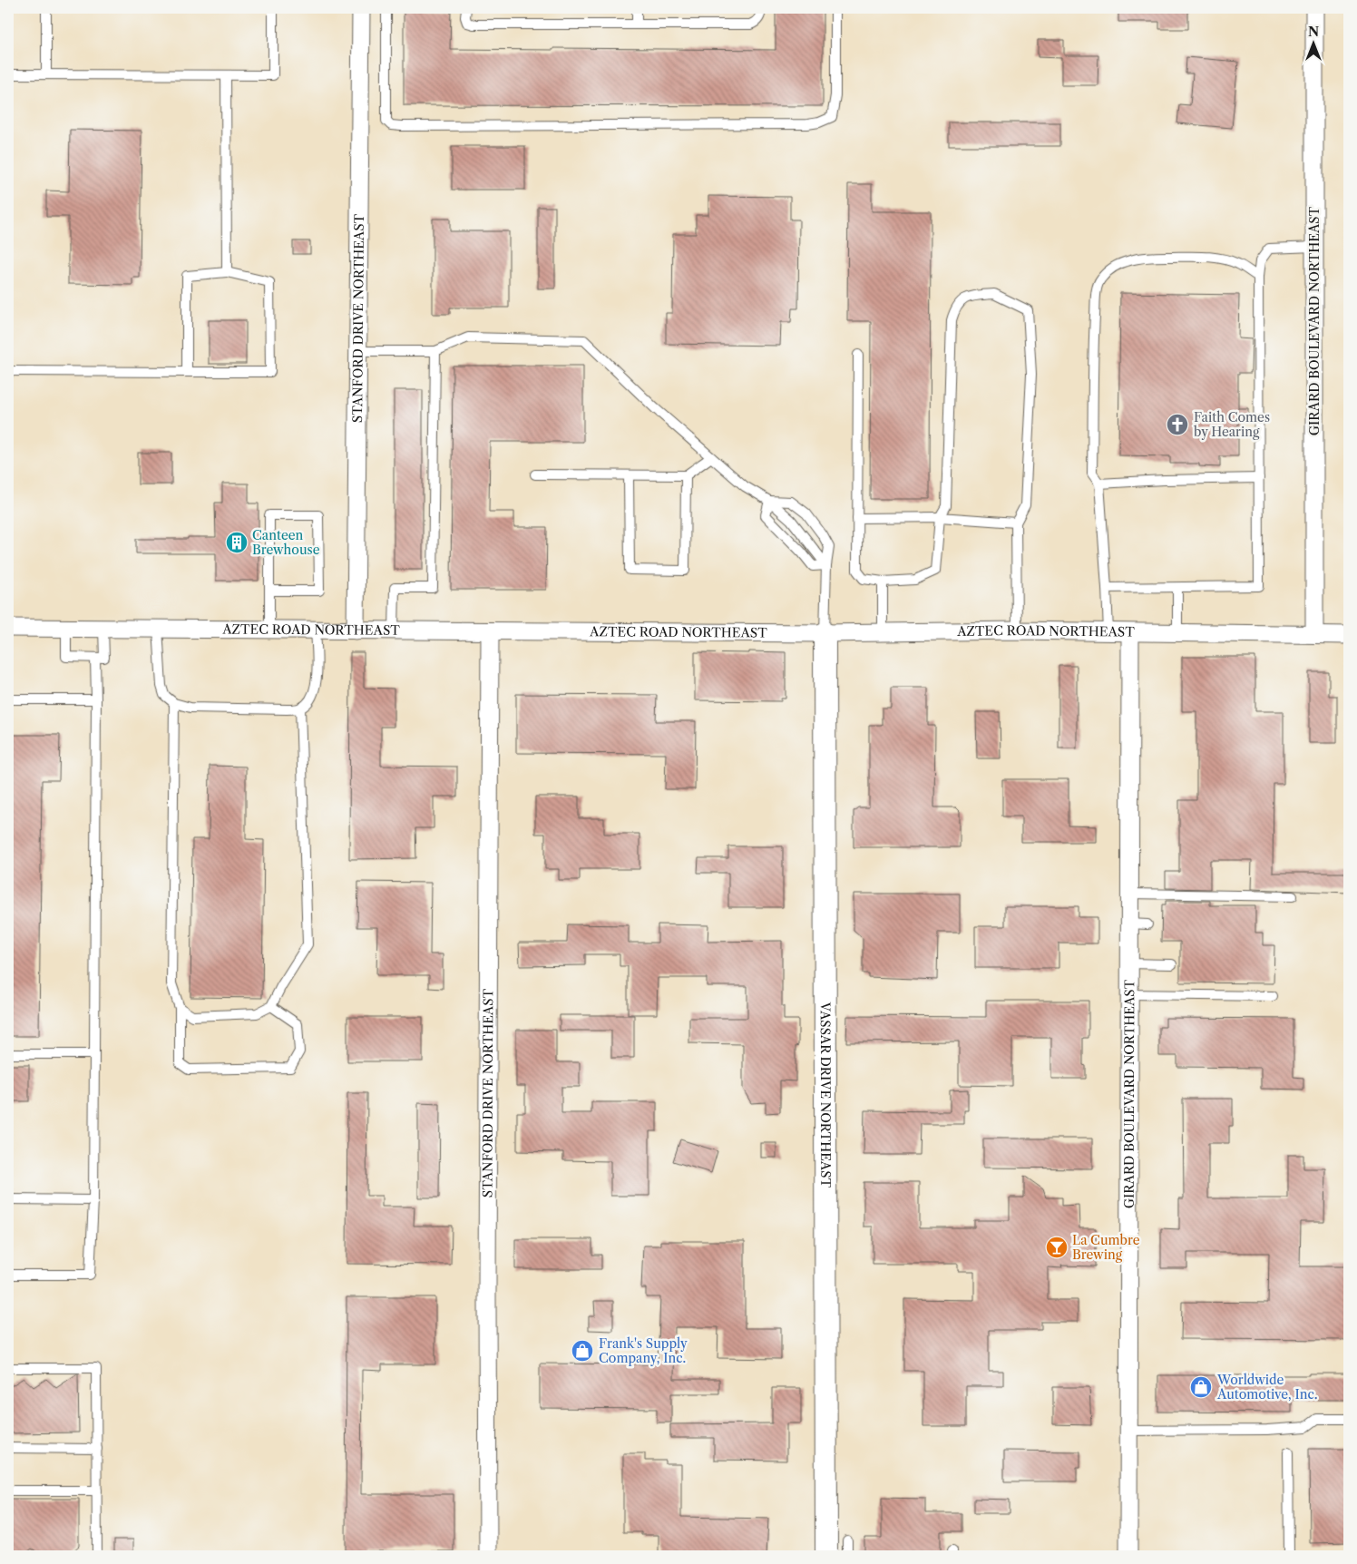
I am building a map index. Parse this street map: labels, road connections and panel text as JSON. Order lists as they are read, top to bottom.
{
  "streets": {
    "street": [
      "STANFORD DRIVE NORTHEAST",
      "GIRARD BOULEVARD NORTHEAST",
      "AZTEC ROAD NORTHEAST",
      "VASSAR DRIVE NORTHEAST"
    ]
  },
  "crossings": [
    ["STANFORD DRIVE NORTHEAST", "AZTEC ROAD NORTHEAST"],
    ["GIRARD BOULEVARD NORTHEAST", "AZTEC ROAD NORTHEAST"],
    ["AZTEC ROAD NORTHEAST", "VASSAR DRIVE NORTHEAST"]
  ],
  "places": {
    "church": ["Faith Comes by Hearing"],
    "building": ["Canteen Brewhouse"],
    "bar": ["La Cumbre Brewing"],
    "shop": ["Frank's Supply Company, Inc.", "Worldwide Automotive, Inc."]
  },
  "north": "top"
}
